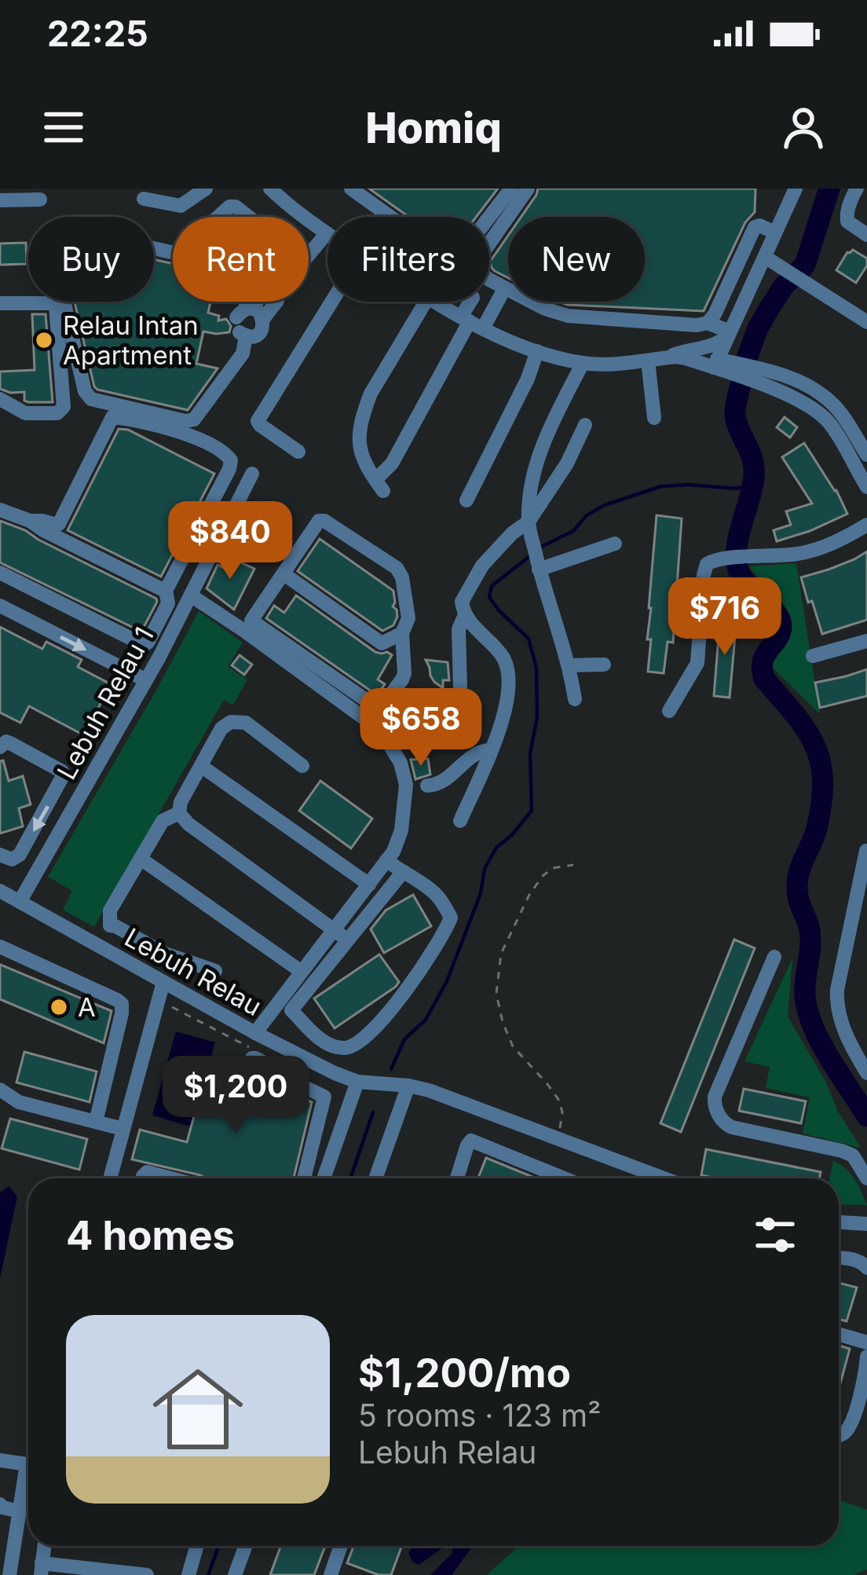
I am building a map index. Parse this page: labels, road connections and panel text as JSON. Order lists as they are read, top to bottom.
{
  "streets": {
    "street": ["Lebuh Relau 1", "Lebuh Relau"]
  },
  "crossings": [
    ["Lebuh Relau 1", "Lebuh Relau"]
  ],
  "places": ["Relau Intan Apartment", "A"],
  "page": {
    "status": "22:25",
    "header": "Homiq",
    "chip": [
      "Buy",
      "Rent",
      "Filters",
      "New"
    ],
    "price": [
      "$840",
      "$716",
      "$658",
      "$1,200"
    ],
    "heading": "4 homes",
    "list": [
      {
        "name": "$1,200/mo",
        "note": "5 rooms · 123 m² · Lebuh Relau"
      }
    ]
  }
}
